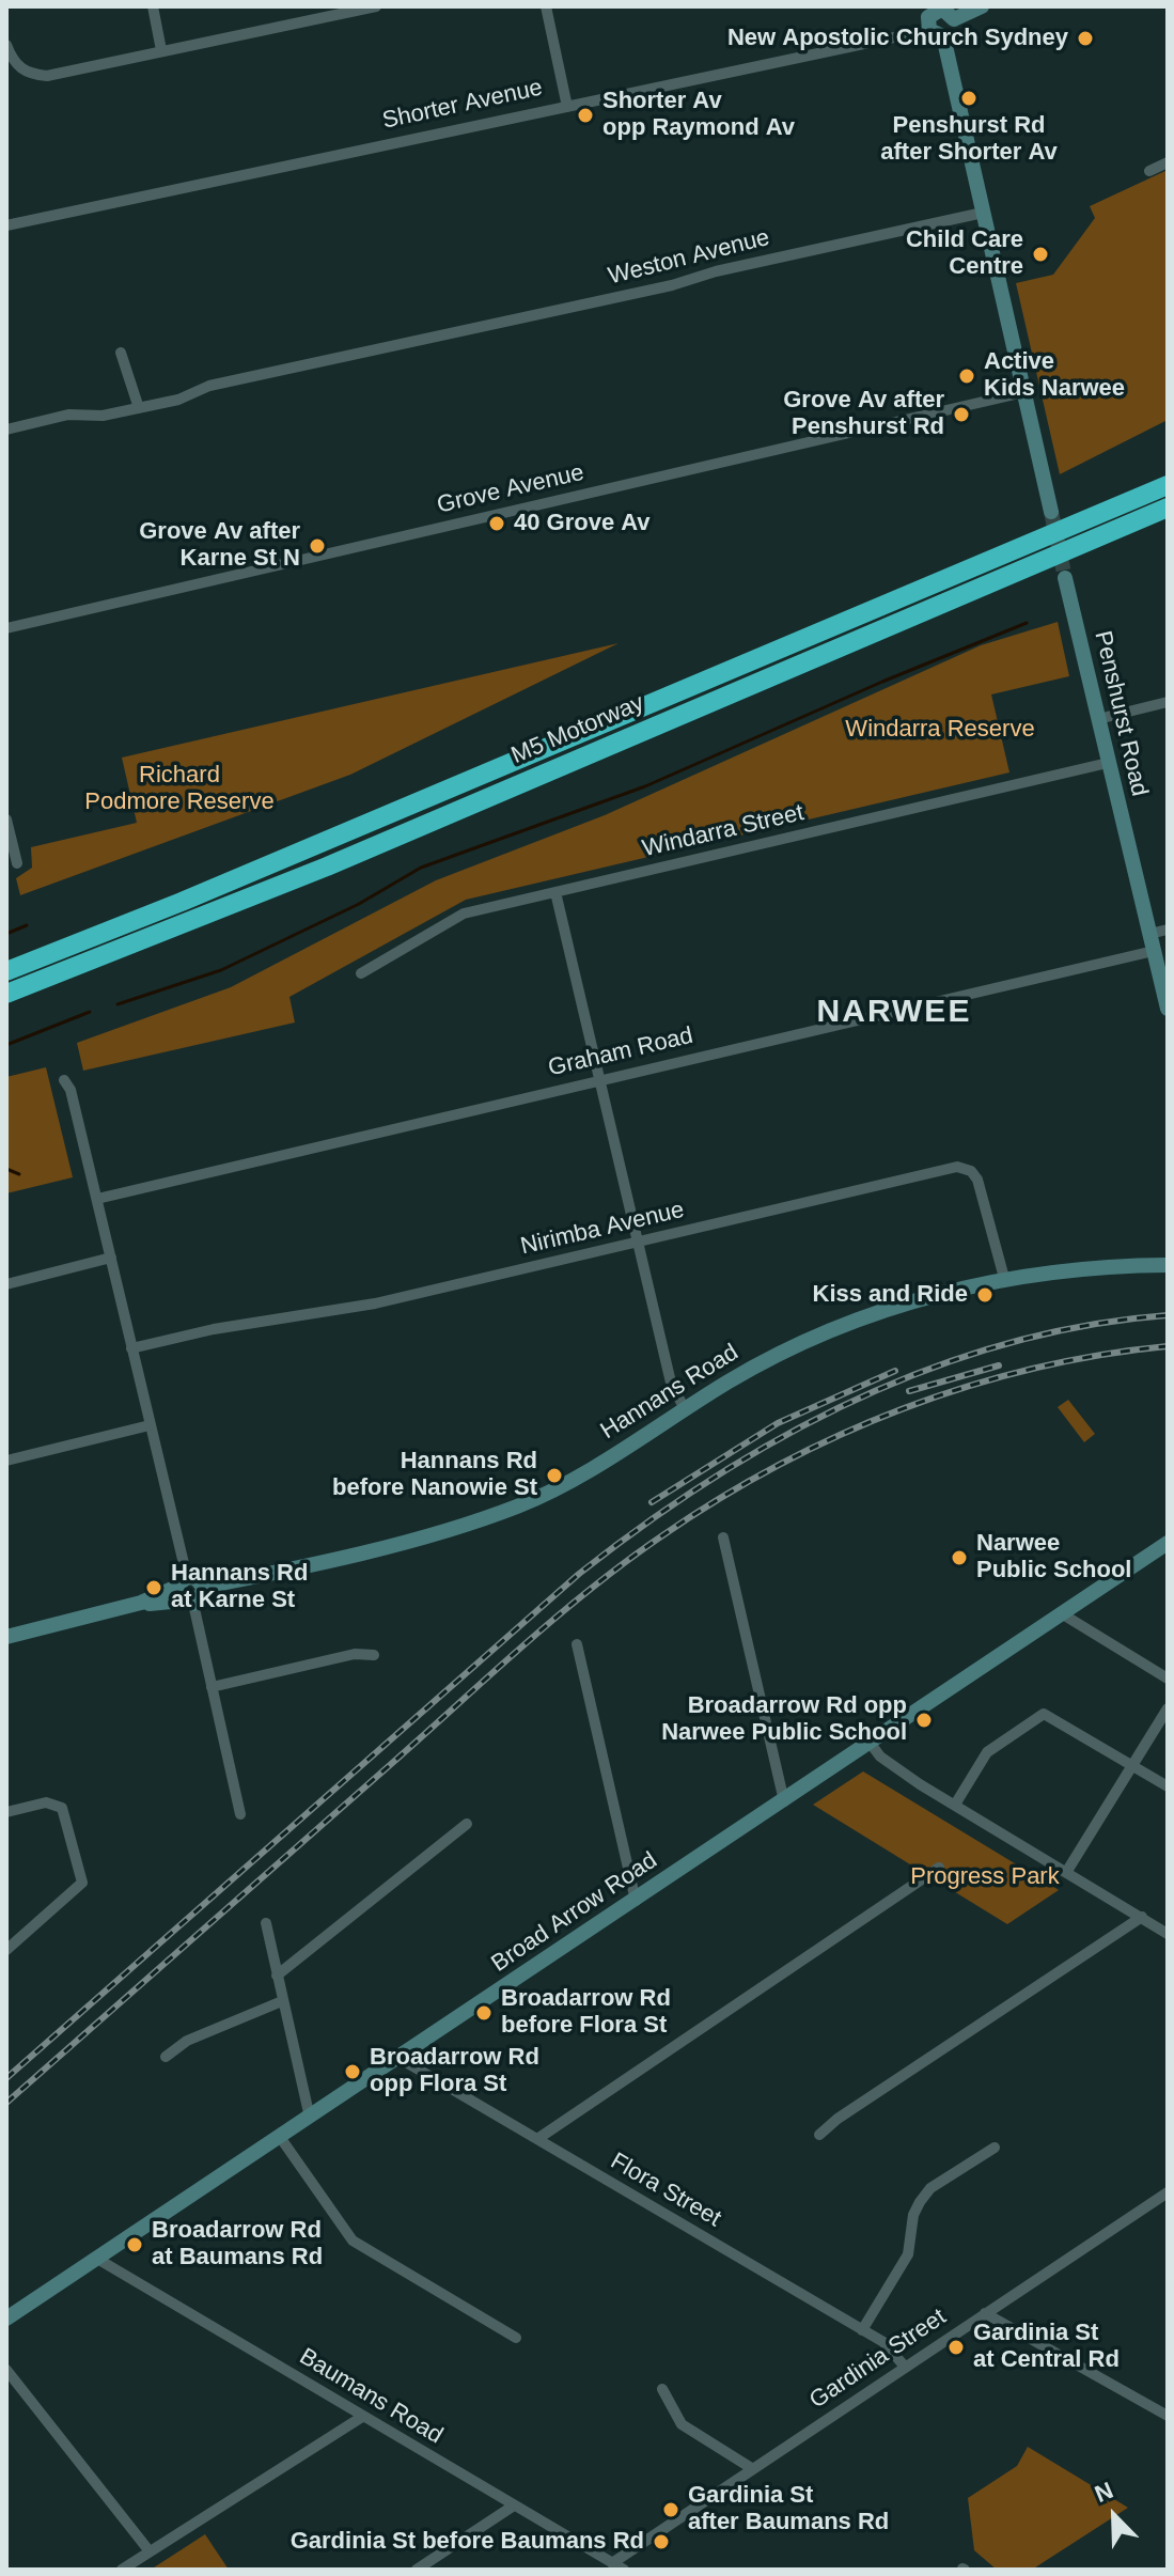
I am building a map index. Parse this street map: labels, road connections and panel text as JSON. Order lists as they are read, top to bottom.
{
  "streets": {
    "highway": ["M5 Motorway"],
    "street": [
      "Shorter Avenue",
      "Weston Avenue",
      "Grove Avenue",
      "Penshurst Road",
      "Windarra Street",
      "Graham Road",
      "Nirimba Avenue",
      "Hannans Road",
      "Broad Arrow Road",
      "Flora Street",
      "Gardinia Street",
      "Baumans Road"
    ]
  },
  "crossings": [
    ["Penshurst Road", "Windarra Street"],
    ["Penshurst Road", "Graham Road"],
    ["Nirimba Avenue", "Hannans Road"],
    ["Broad Arrow Road", "Flora Street"],
    ["Broad Arrow Road", "Baumans Road"],
    ["Flora Street", "Gardinia Street"],
    ["Gardinia Street", "Baumans Road"]
  ],
  "districts": ["NARWEE"],
  "parks": ["Windarra Reserve", "Richard Podmore Reserve", "Progress Park"],
  "places": [
    "New Apostolic Church Sydney",
    "Penshurst Rd after Shorter Av",
    "Shorter Av opp Raymond Av",
    "Child Care Centre",
    "Active Kids Narwee",
    "Grove Av after Penshurst Rd",
    "40 Grove Av",
    "Grove Av after Karne St N",
    "Kiss and Ride",
    "Hannans Rd before Nanowie St",
    "Narwee Public School",
    "Hannans Rd at Karne St",
    "Broadarrow Rd opp Narwee Public School",
    "Broadarrow Rd before Flora St",
    "Broadarrow Rd opp Flora St",
    "Broadarrow Rd at Baumans Rd",
    "Gardinia St at Central Rd",
    "Gardinia St after Baumans Rd",
    "Gardinia St before Baumans Rd"
  ],
  "north": "top left"
}
